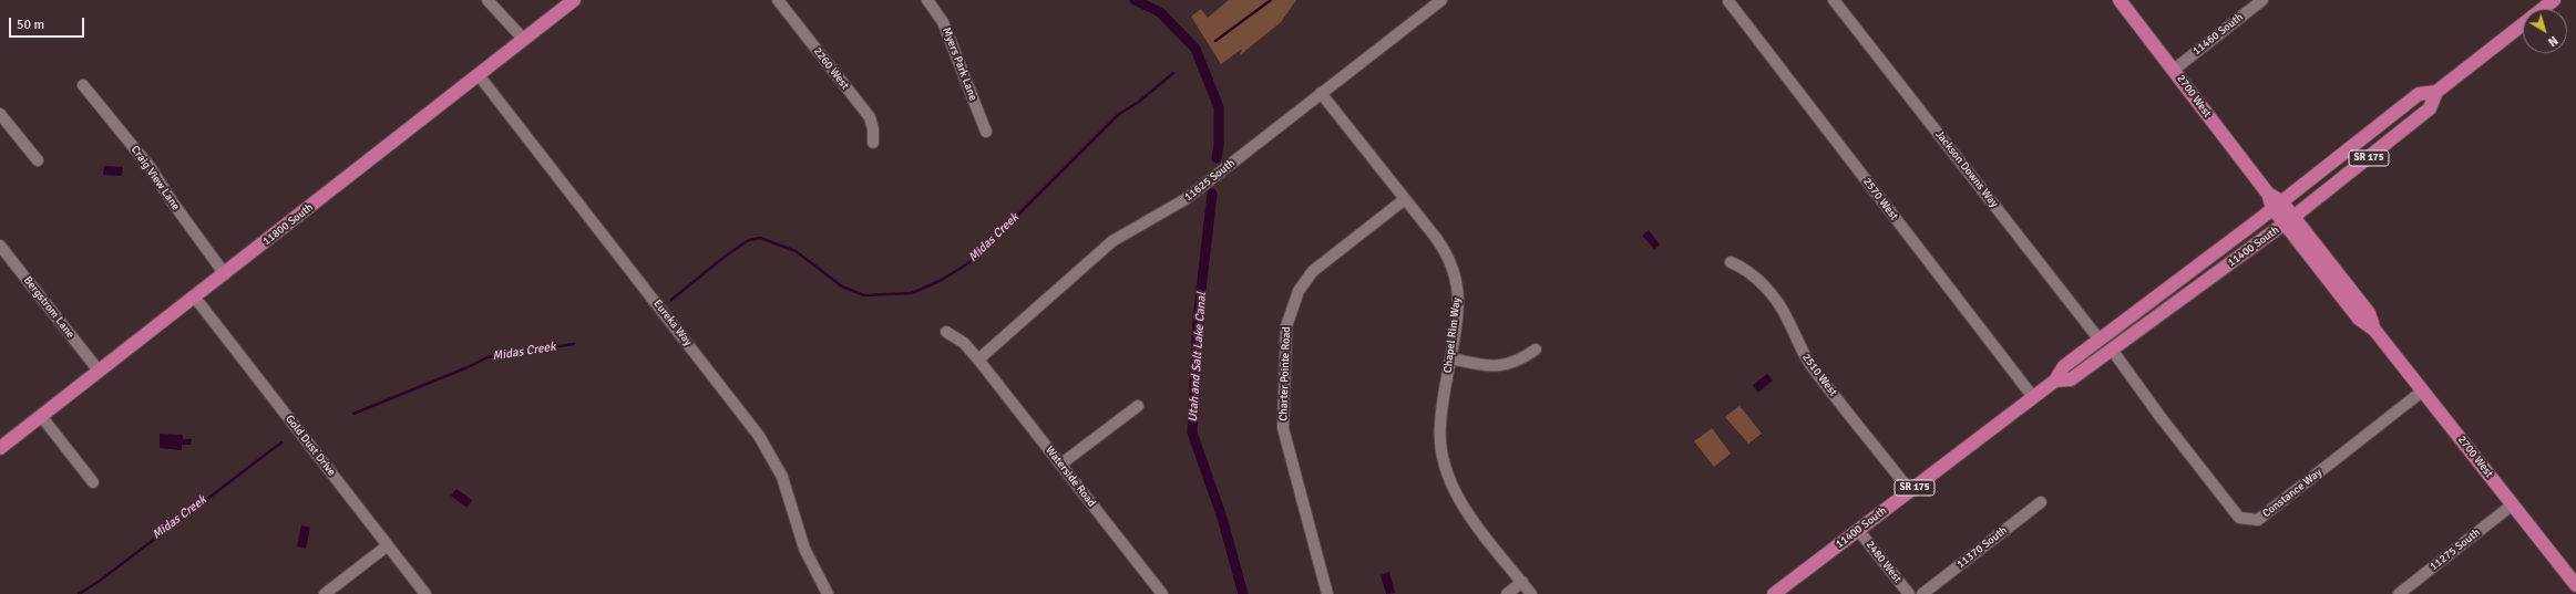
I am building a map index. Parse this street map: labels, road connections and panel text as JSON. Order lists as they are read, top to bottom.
{
  "streets": {
    "main road": [
      "2700 West",
      "SR 175",
      "11800 South",
      "11400 South"
    ],
    "street": [
      "11460 South",
      "Myers Park Lane",
      "2260 West",
      "Jackson Downs Way",
      "Craig View Lane",
      "11625 South",
      "2570 West",
      "Bergstrom Lane",
      "Eureka Way",
      "Chapel Rim Way",
      "Charter Pointe Road",
      "2510 West",
      "Gold Dust Drive",
      "Waterside Road",
      "Constance Way",
      "11370 South",
      "11275 South",
      "2480 West"
    ]
  },
  "crossings": [
    ["11460 South", "2700 West"],
    ["2700 West", "11400 South"],
    ["2700 West", "Constance Way"],
    ["2700 West", "11275 South"],
    ["Jackson Downs Way", "11400 South"],
    ["Craig View Lane", "11800 South"],
    ["11625 South", "Chapel Rim Way"],
    ["11625 South", "Waterside Road"],
    ["2570 West", "11400 South"],
    ["11800 South", "Bergstrom Lane"],
    ["11800 South", "Eureka Way"],
    ["11800 South", "Gold Dust Drive"],
    ["11400 South", "2510 West"],
    ["11400 South", "Constance Way"],
    ["11400 South", "2480 West"],
    ["Chapel Rim Way", "Charter Pointe Road"]
  ],
  "water": ["Midas Creek", "Utah and Salt Lake Canal"],
  "scale_bar": "50 m",
  "north": "bottom right"
}
